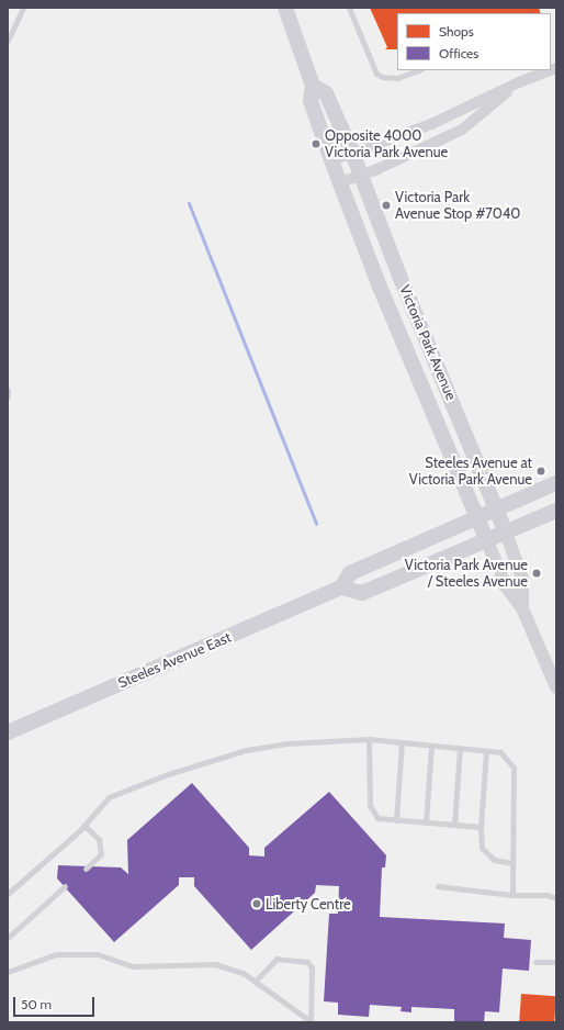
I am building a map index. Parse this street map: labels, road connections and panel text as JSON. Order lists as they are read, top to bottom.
{
  "streets": {
    "main road": ["Victoria Park Avenue", "Steeles Avenue East"]
  },
  "crossings": [
    ["Victoria Park Avenue", "Steeles Avenue East"]
  ],
  "places": [
    "Opposite 4000 Victoria Park Avenue",
    "Victoria Park Avenue Stop #7040",
    "Steeles Avenue at Victoria Park Avenue",
    "Victoria Park Avenue / Steeles Avenue",
    "Liberty Centre"
  ],
  "legend": ["Shops", "Offices"],
  "scale_bar": "50 m"
}
